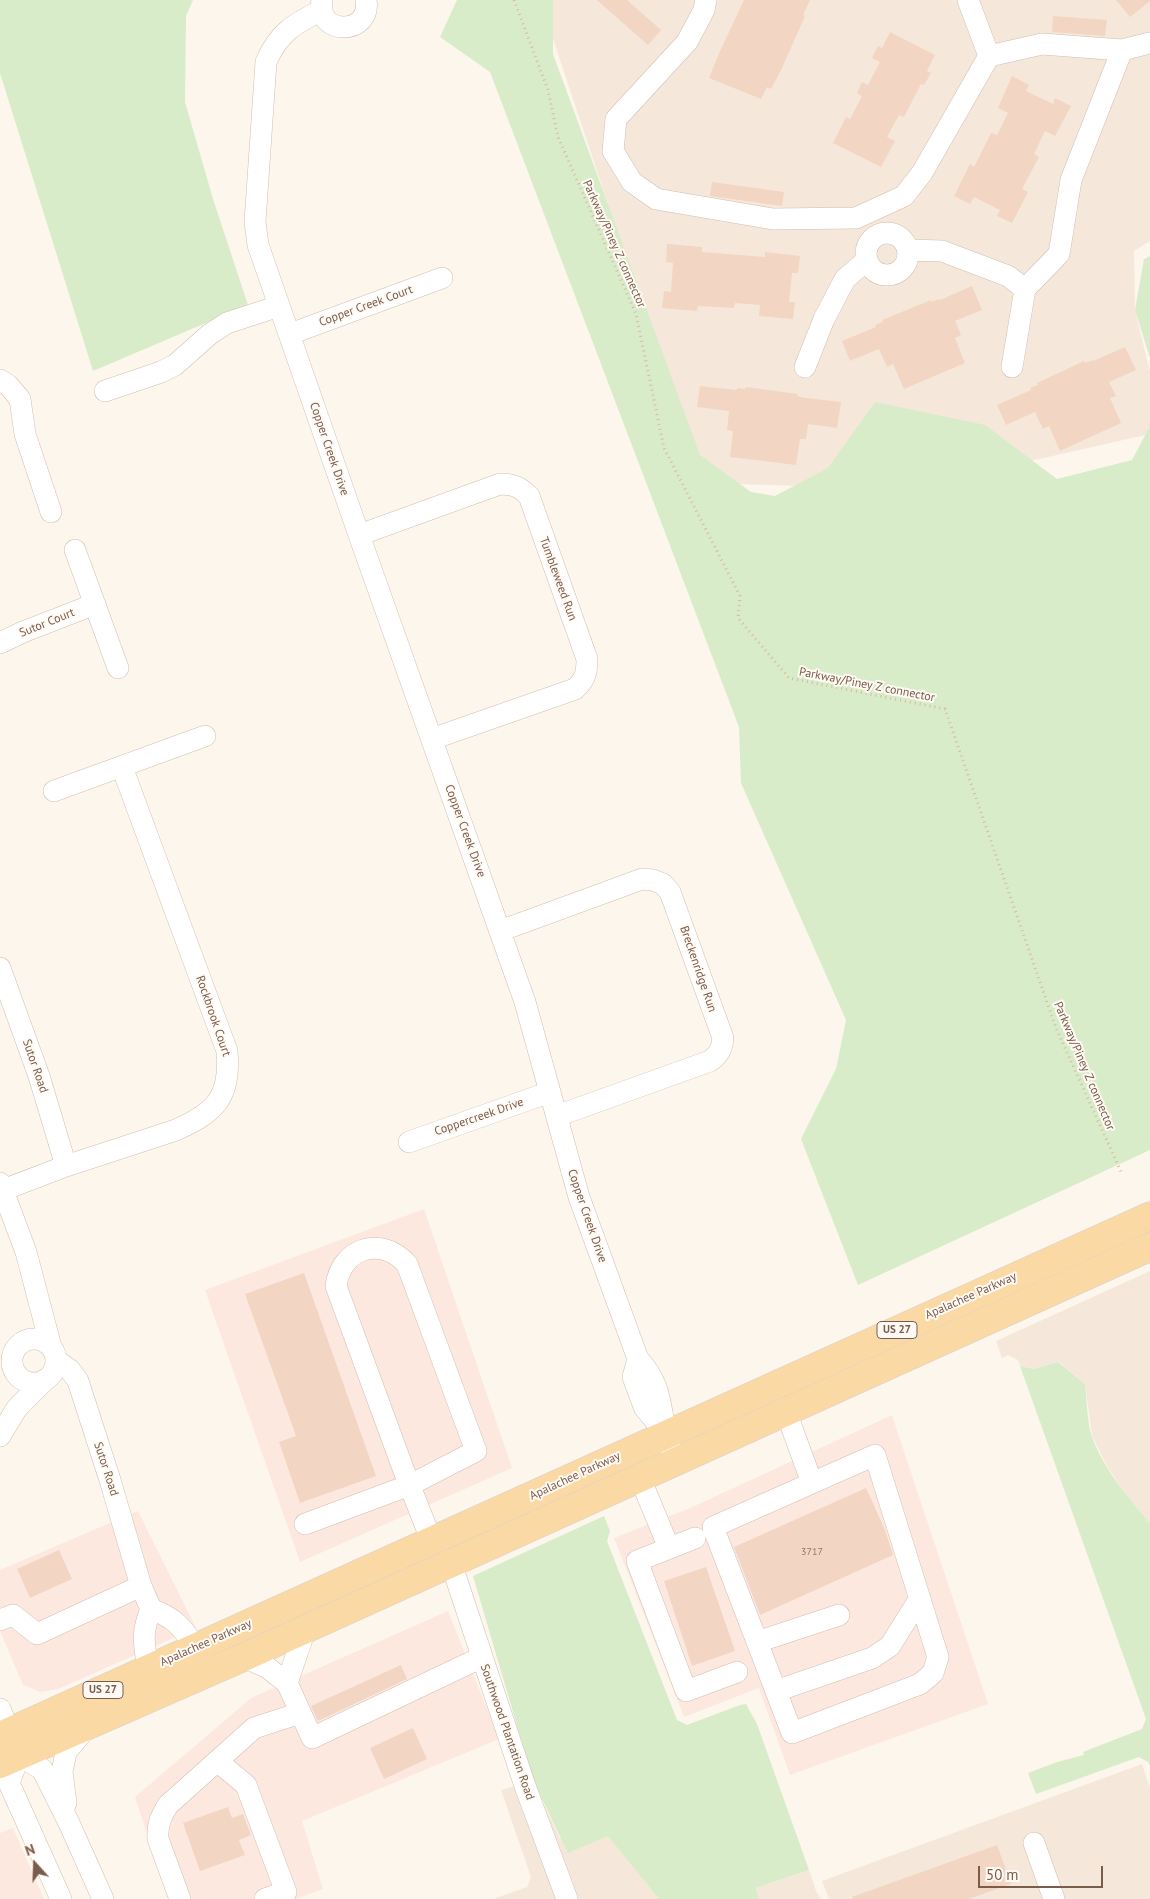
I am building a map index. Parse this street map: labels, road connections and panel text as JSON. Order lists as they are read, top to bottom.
{
  "streets": {
    "main road": ["Apalachee Parkway", "US 27"],
    "street": [
      "Copper Creek Court",
      "Copper Creek Drive",
      "Tumbleweed Run",
      "Sutor Court",
      "Breckenridge Run",
      "Rockbrook Court",
      "Sutor Road",
      "Coppercreek Drive",
      "Southwood Plantation Road"
    ],
    "path": ["Parkway/Piney Z connector"]
  },
  "crossings": [
    ["Copper Creek Court", "Copper Creek Drive"],
    ["Copper Creek Drive", "Tumbleweed Run"],
    ["Copper Creek Drive", "Breckenridge Run"],
    ["Copper Creek Drive", "Coppercreek Drive"],
    ["Copper Creek Drive", "Apalachee Parkway"],
    ["Copper Creek Drive", "US 27"],
    ["Rockbrook Court", "Sutor Road"],
    ["Apalachee Parkway", "US 27"],
    ["US 27", "Southwood Plantation Road"]
  ],
  "house_numbers": ["3717"],
  "scale_bar": "50 m",
  "north": "top"
}
